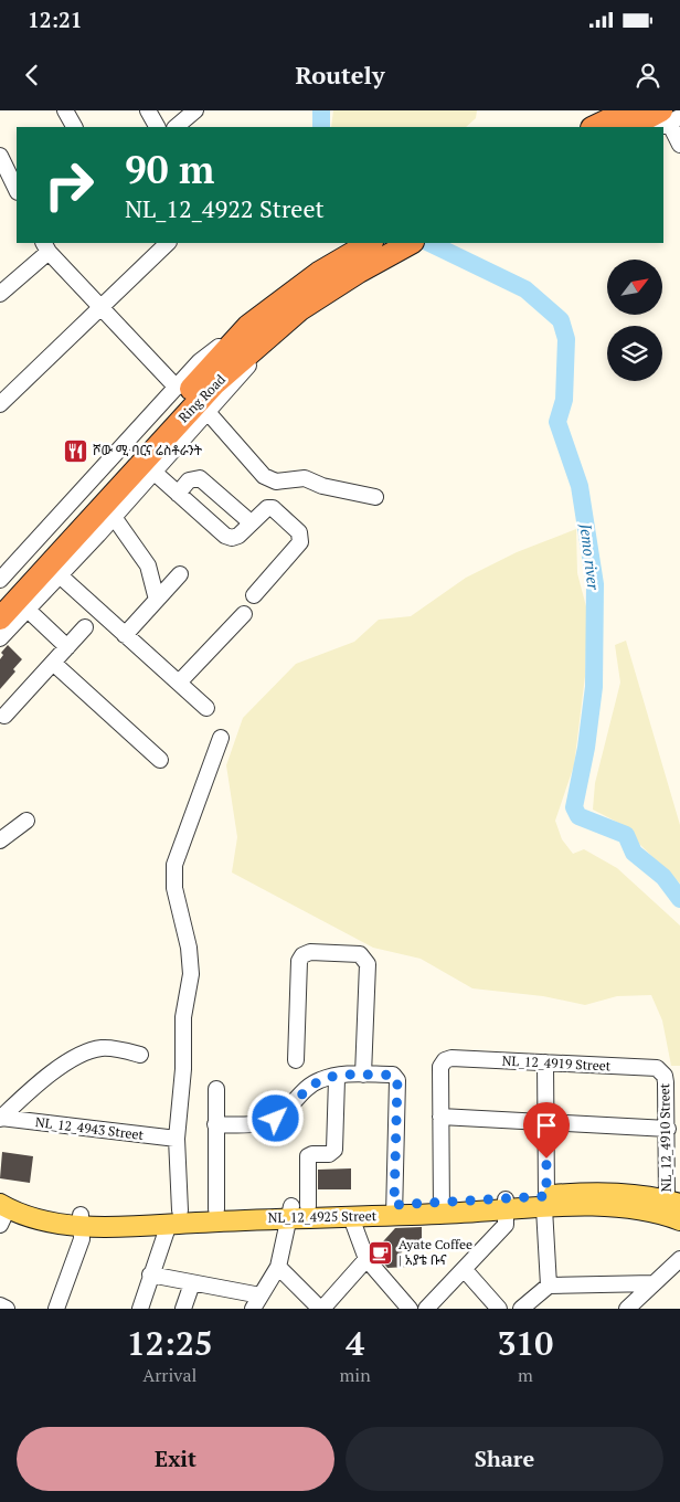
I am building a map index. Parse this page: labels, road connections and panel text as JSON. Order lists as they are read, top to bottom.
{
  "streets": {
    "highway": ["Ring Road"],
    "main road": ["NL_12_4925 Street"],
    "street": ["NL_12_4919 Street", "NL_12_4943 Street", "NL_12_4910 Street"]
  },
  "crossings": [
    ["NL_12_4919 Street", "NL_12_4910 Street"],
    ["NL_12_4910 Street", "NL_12_4925 Street"]
  ],
  "water": ["Jemo river"],
  "places": {
    "restaurant": ["ሾው ሚ ባርና ሬስቶራንት"],
    "cafe": ["Ayate Coffee | አያቴ ቡና"]
  },
  "north": "top right",
  "page": {
    "status": "12:21",
    "header": "Routely",
    "turn": ["90 m", "NL_12_4922 Street"],
    "eta": [
      "12:25",
      "Arrival",
      "4",
      "min",
      "310",
      "m"
    ],
    "buttons": ["Exit", "Share"]
  }
}
